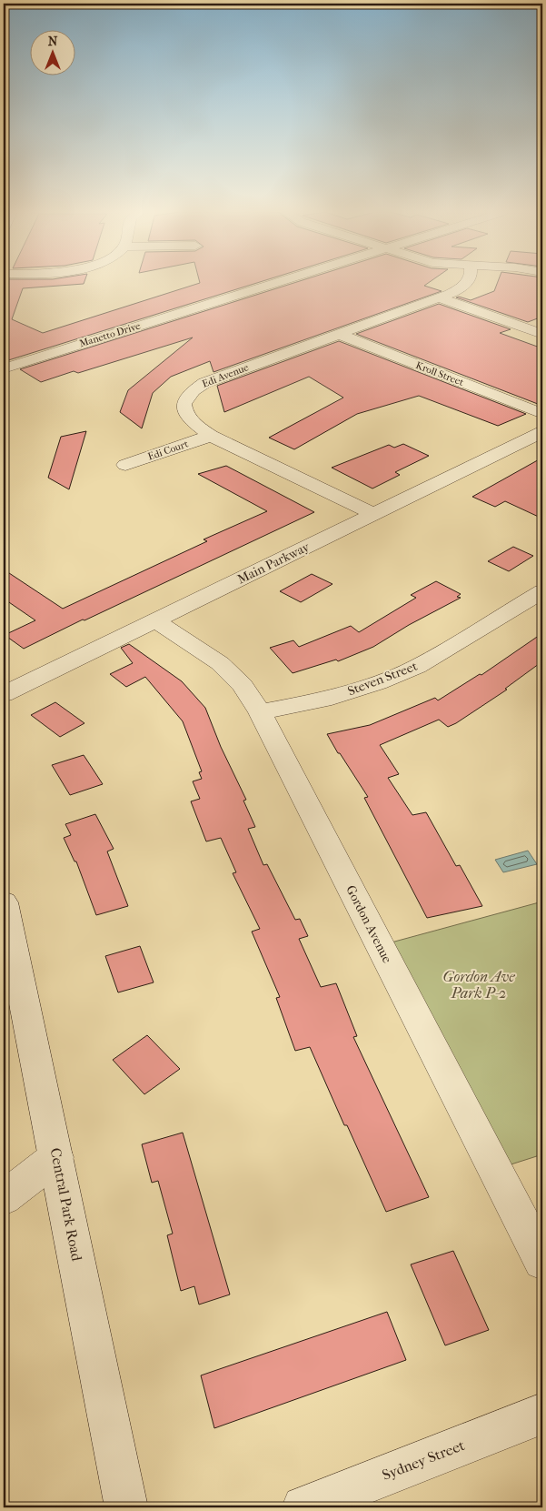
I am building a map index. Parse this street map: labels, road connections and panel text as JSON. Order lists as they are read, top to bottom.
{
  "streets": {
    "street": [
      "Manetto Drive",
      "Kroll Street",
      "Edi Avenue",
      "Edi Court",
      "Main Parkway",
      "Steven Street",
      "Gordon Avenue",
      "Central Park Road",
      "Sydney Street"
    ]
  },
  "crossings": [
    ["Kroll Street", "Edi Avenue"],
    ["Edi Avenue", "Edi Court"],
    ["Edi Avenue", "Main Parkway"],
    ["Main Parkway", "Gordon Avenue"],
    ["Steven Street", "Gordon Avenue"]
  ],
  "parks": ["Gordon Ave Park P-2"],
  "north": "top"
}
